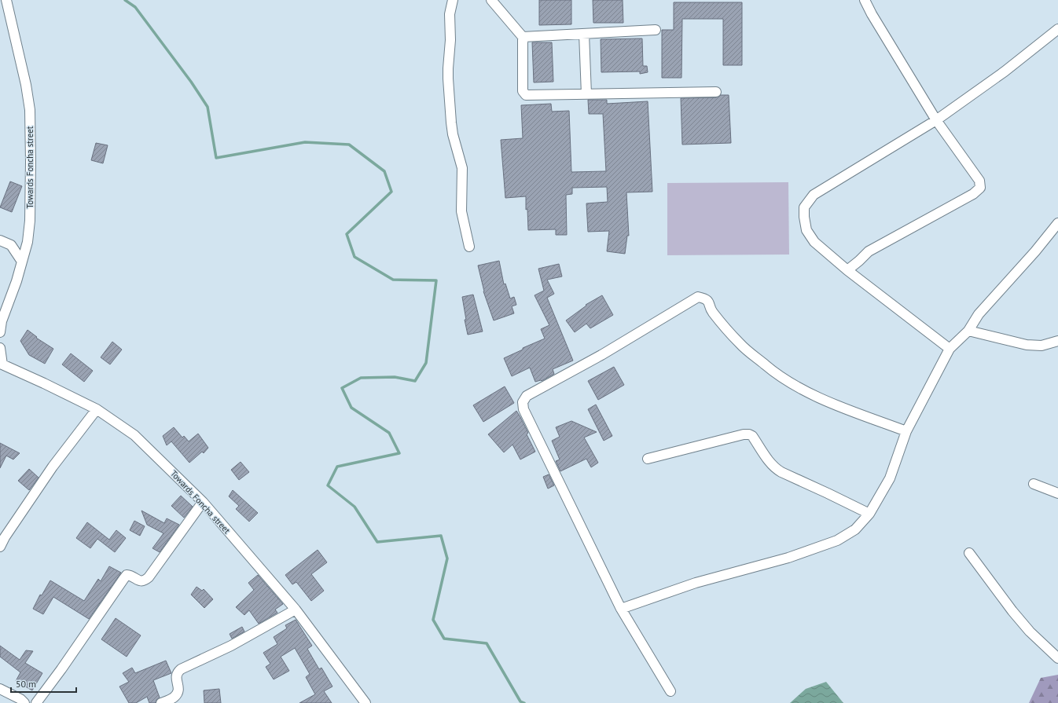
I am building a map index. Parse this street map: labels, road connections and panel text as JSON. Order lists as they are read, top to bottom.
{
  "streets": {
    "street": ["Towards Foncha street"]
  },
  "scale_bar": "50 m"
}
